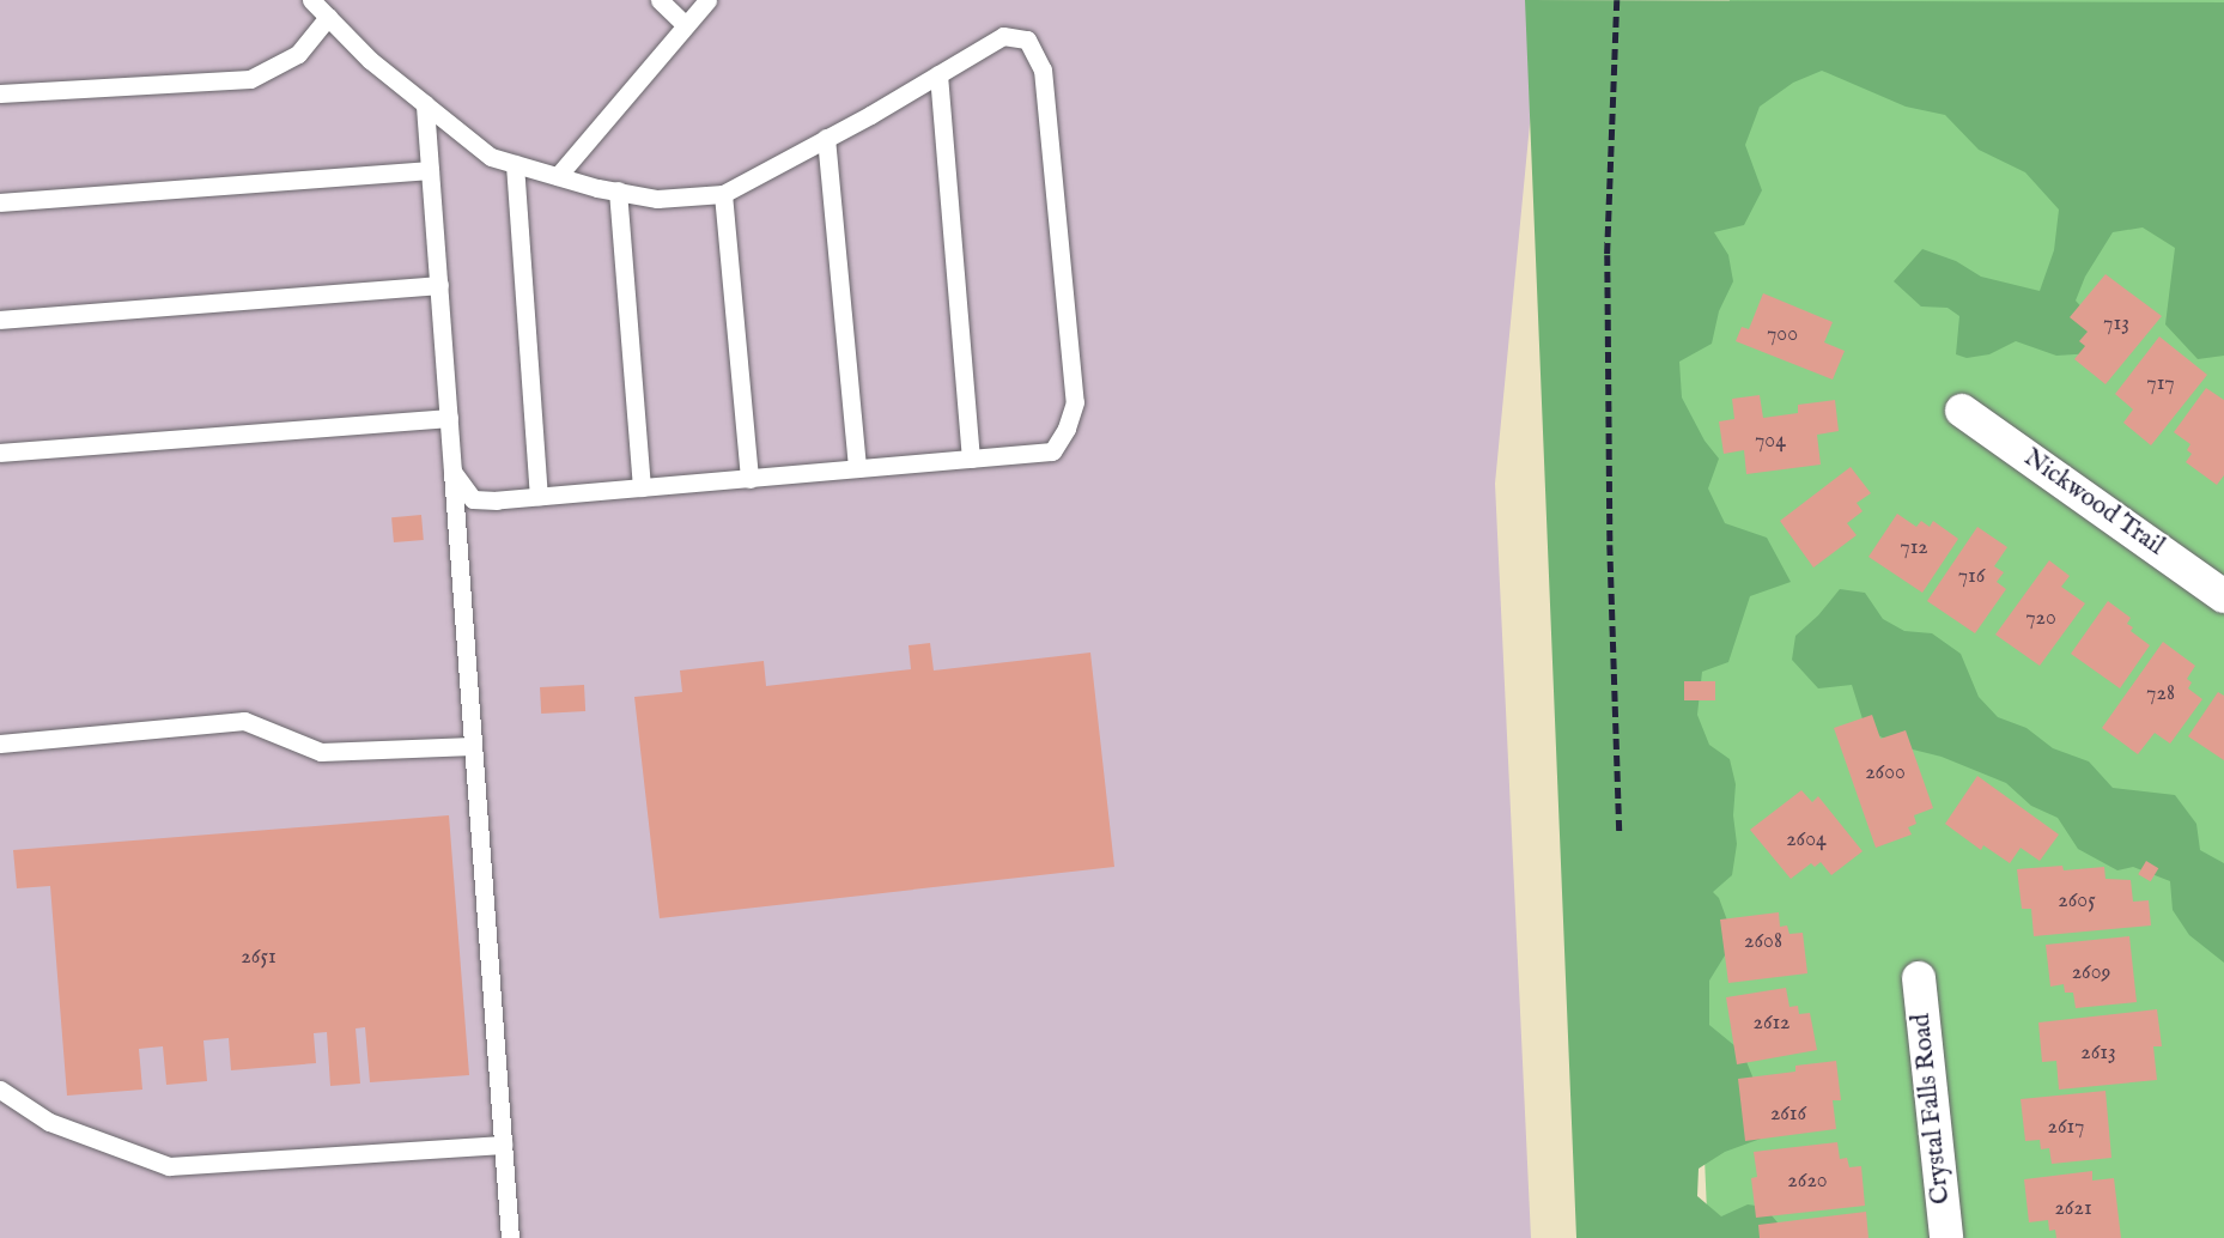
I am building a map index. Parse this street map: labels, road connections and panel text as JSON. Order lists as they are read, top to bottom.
{
  "streets": {
    "street": ["Nickwood Trail", "Crystal Falls Road"]
  },
  "house_numbers": [
    "713",
    "700",
    "717",
    "704",
    "712",
    "716",
    "720",
    "728",
    "2600",
    "2604",
    "2605",
    "2608",
    "2651",
    "2609",
    "2612",
    "2613",
    "2616",
    "2617",
    "2620",
    "2621"
  ]
}
